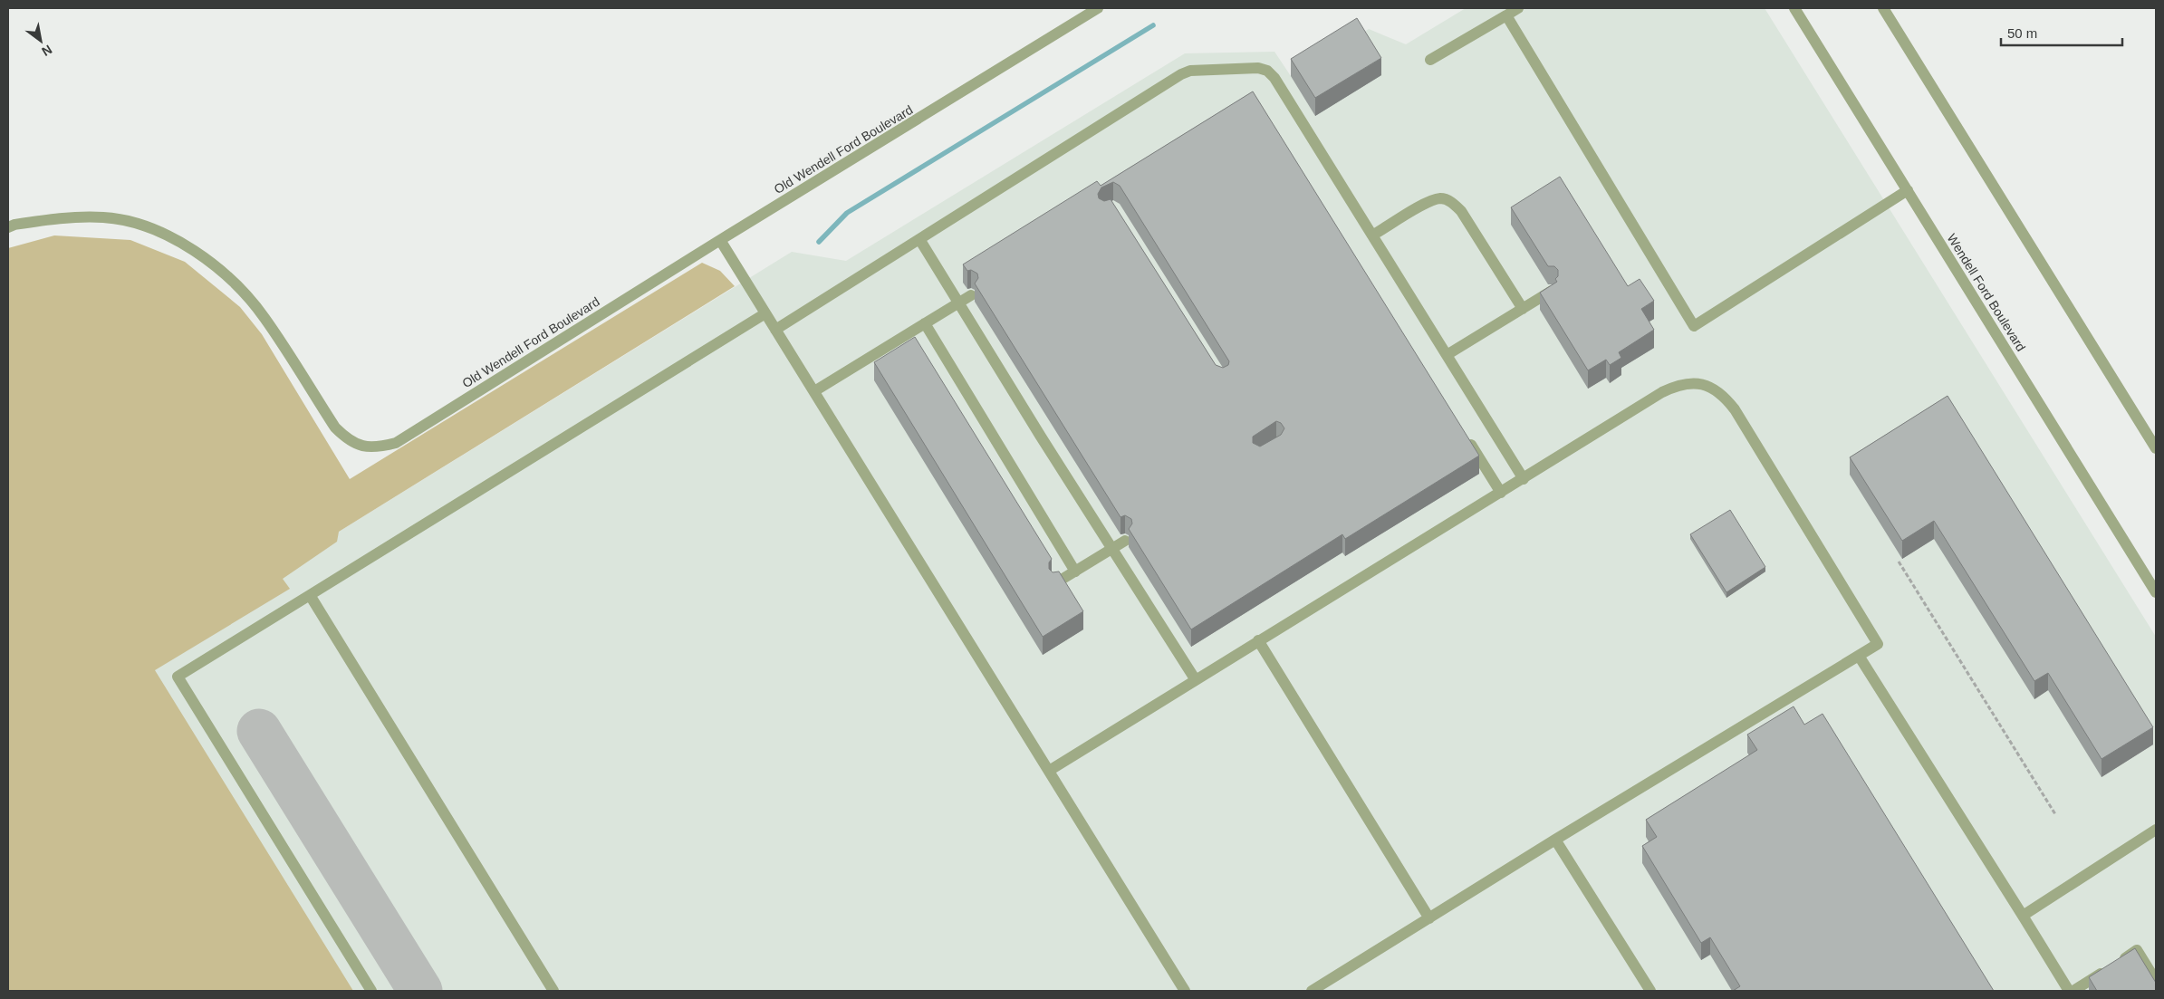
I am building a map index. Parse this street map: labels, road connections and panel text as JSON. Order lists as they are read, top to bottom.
{
  "streets": {
    "street": ["Old Wendell Ford Boulevard", "Wendell Ford Boulevard"]
  },
  "scale_bar": "50 m",
  "north": "bottom right"
}
